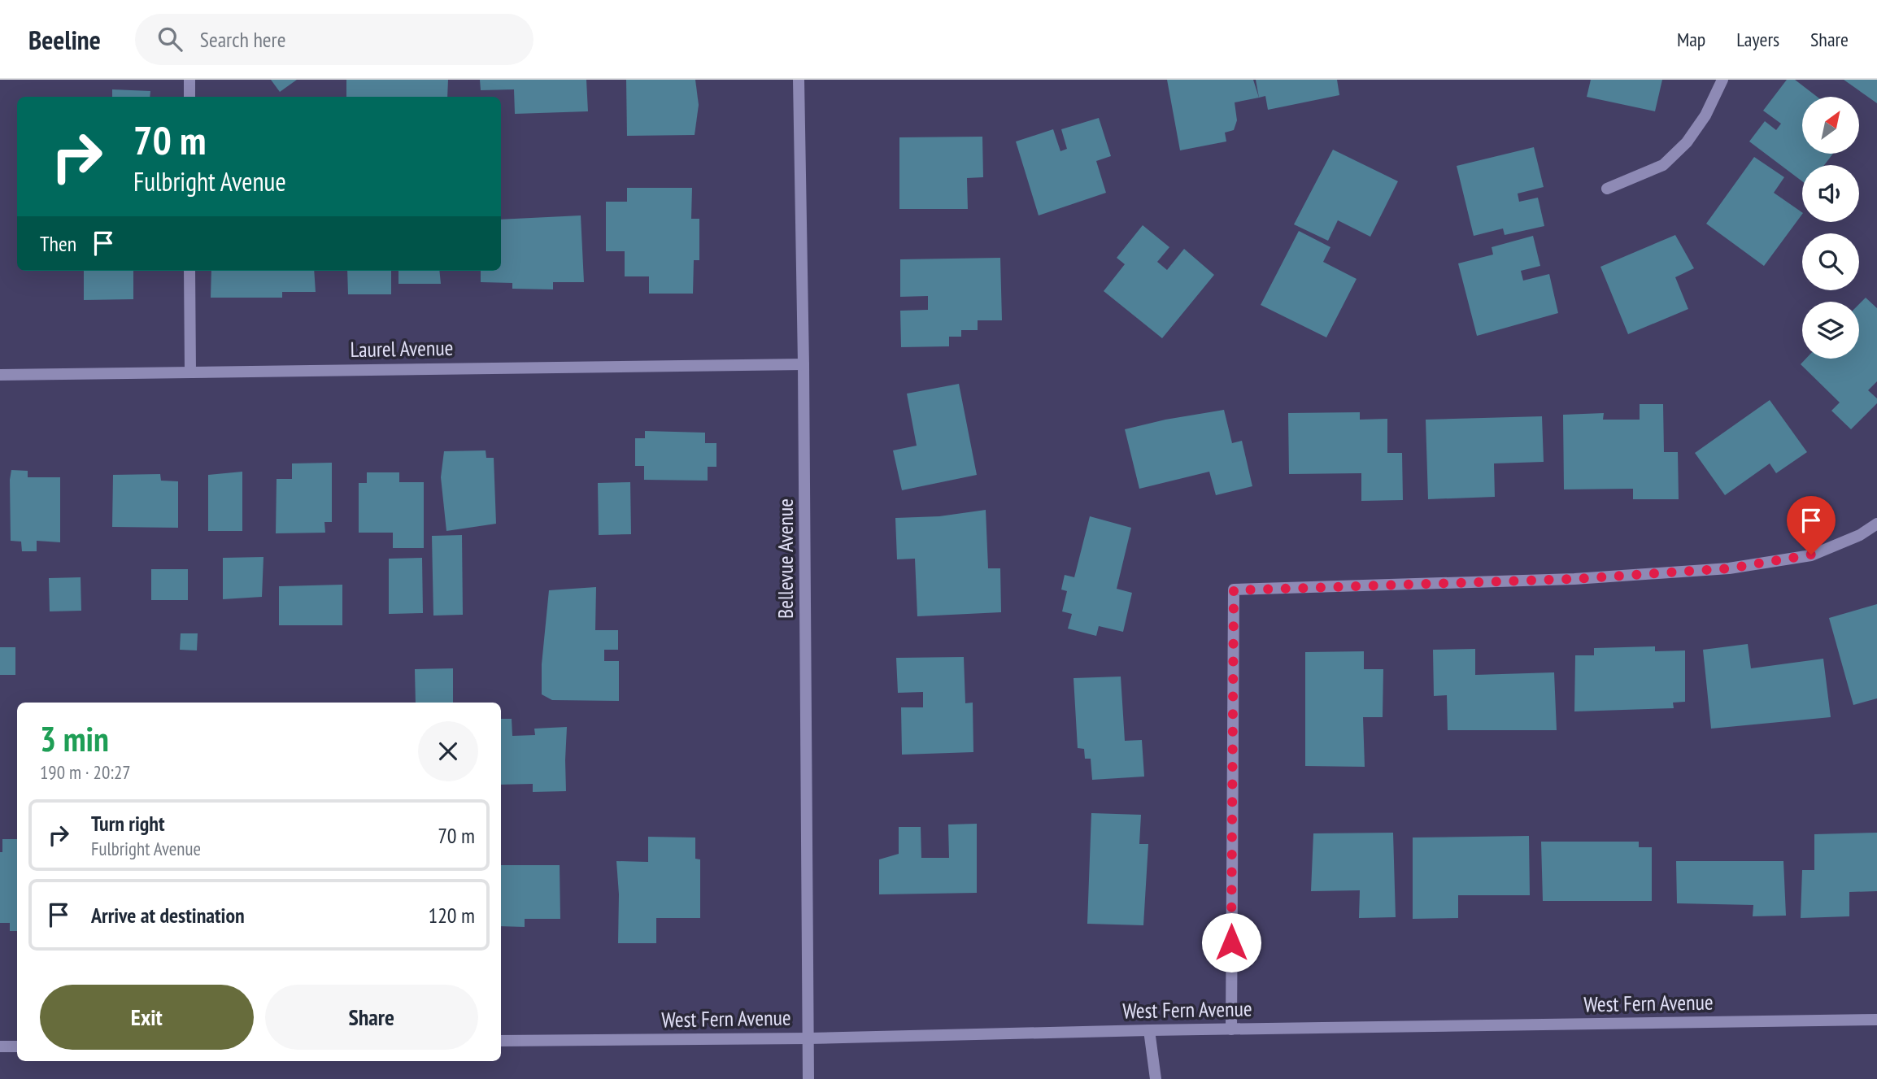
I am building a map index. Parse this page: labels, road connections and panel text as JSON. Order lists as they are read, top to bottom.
{
  "streets": {
    "street": ["Laurel Avenue", "Bellevue Avenue", "West Fern Avenue"]
  },
  "crossings": [
    ["Laurel Avenue", "Bellevue Avenue"],
    ["Bellevue Avenue", "West Fern Avenue"]
  ],
  "north": "top right",
  "page": {
    "header": "Beeline",
    "search": "Search here",
    "nav": ["Map", "Layers", "Share"],
    "turn": ["70 m", "Fulbright Avenue"],
    "then": "Then",
    "heading": ["3 min", "190 m · 20:27"],
    "list": [
      {
        "name": "Turn right",
        "note": "Fulbright Avenue",
        "value": "70 m"
      },
      {
        "name": "Arrive at destination",
        "value": "120 m"
      }
    ],
    "buttons": ["Exit", "Share"]
  }
}
